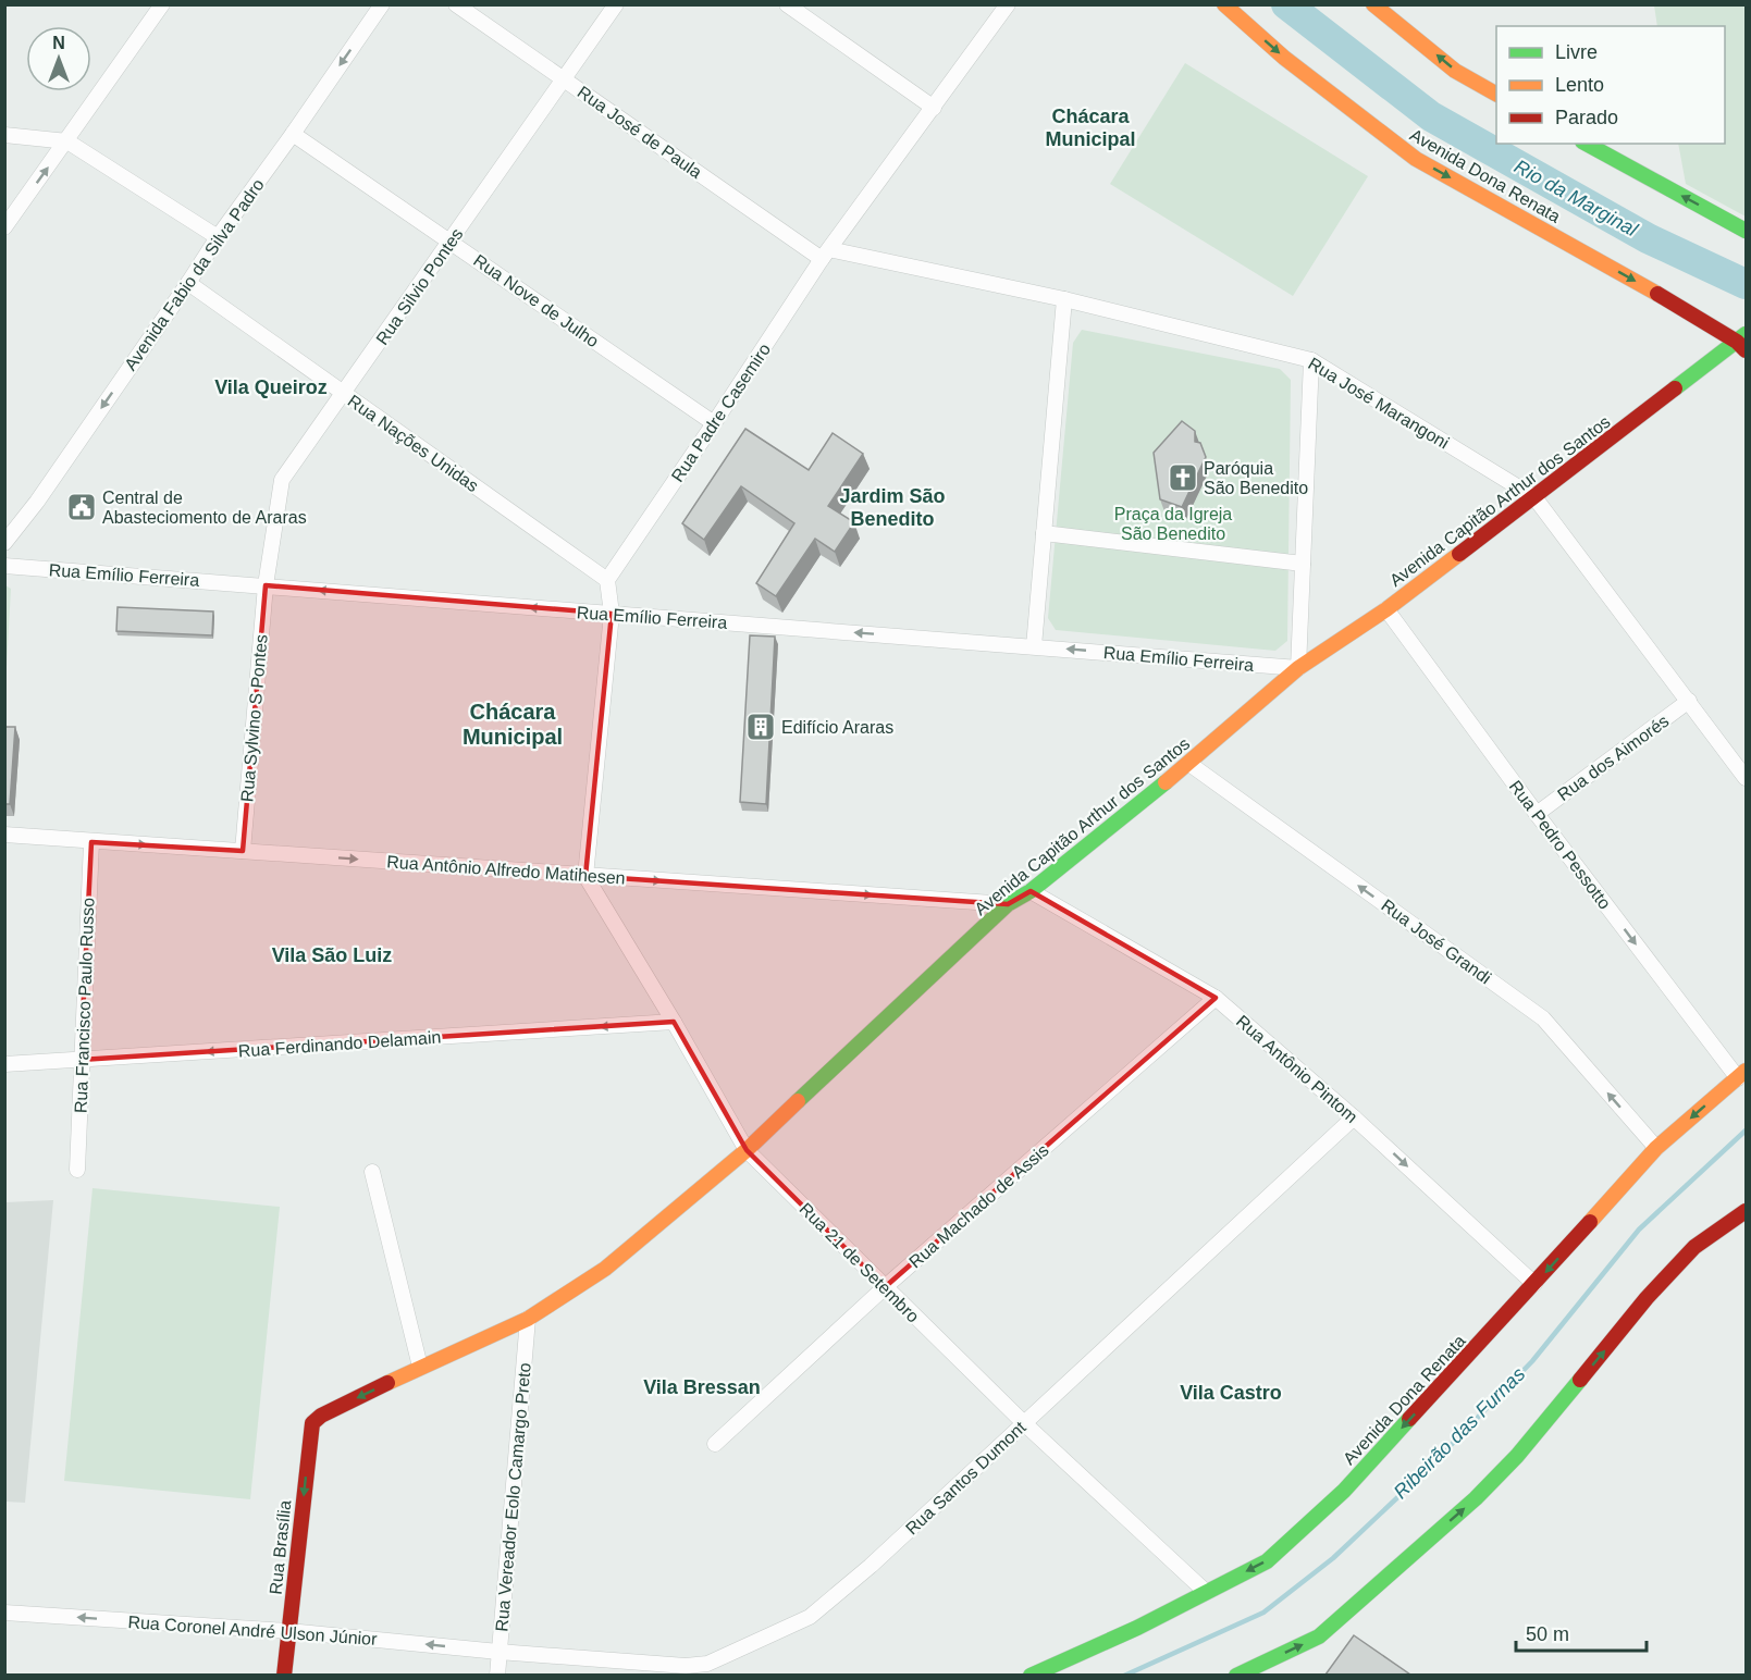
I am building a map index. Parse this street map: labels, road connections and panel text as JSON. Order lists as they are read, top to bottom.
{
  "streets": {
    "main road": ["Avenida Dona Renata", "Avenida Capitão Arthur dos Santos", "Rua Brasília"],
    "street": [
      "Rua José de Paula",
      "Avenida Fabio da Silva Padro",
      "Rua Silvio Pontes",
      "Rua Nove de Julho",
      "Rua José Marangoni",
      "Rua Padre Casemiro",
      "Rua Nações Unidas",
      "Rua Emílio Ferreira",
      "Rua Sylvino S Pontes",
      "Rua dos Aimorés",
      "Rua Pedro Pessotto",
      "Rua Antônio Alfredo Matihesen",
      "Rua José Grandi",
      "Rua Francisco Paulo Russo",
      "Rua Ferdinando Delamain",
      "Rua Antônio Pintom",
      "Rua Machado de Assis",
      "Rua 21 de Setembro",
      "Rua Santos Dumont",
      "Rua Vereador Eolo Camargo Preto",
      "Rua Coronel André Ulson Júnior"
    ]
  },
  "crossings": [
    ["Rua José de Paula", "Rua Silvio Pontes"],
    ["Rua José de Paula", "Rua José Marangoni"],
    ["Rua José de Paula", "Rua Padre Casemiro"],
    ["Avenida Dona Renata", "Avenida Capitão Arthur dos Santos"],
    ["Avenida Dona Renata", "Rua Pedro Pessotto"],
    ["Avenida Dona Renata", "Rua José Grandi"],
    ["Avenida Dona Renata", "Rua Antônio Pintom"],
    ["Avenida Dona Renata", "Rua 21 de Setembro"],
    ["Avenida Fabio da Silva Padro", "Rua Nove de Julho"],
    ["Avenida Fabio da Silva Padro", "Rua Nações Unidas"],
    ["Rua Silvio Pontes", "Rua Nove de Julho"],
    ["Rua Silvio Pontes", "Rua Nações Unidas"],
    ["Rua Silvio Pontes", "Rua Emílio Ferreira"],
    ["Rua Silvio Pontes", "Rua Sylvino S Pontes"],
    ["Rua Nove de Julho", "Rua Padre Casemiro"],
    ["Rua José Marangoni", "Rua Padre Casemiro"],
    ["Rua José Marangoni", "Avenida Capitão Arthur dos Santos"],
    ["Rua José Marangoni", "Rua dos Aimorés"],
    ["Rua Padre Casemiro", "Rua Nações Unidas"],
    ["Avenida Capitão Arthur dos Santos", "Rua Emílio Ferreira"],
    ["Avenida Capitão Arthur dos Santos", "Rua Pedro Pessotto"],
    ["Avenida Capitão Arthur dos Santos", "Rua Antônio Alfredo Matihesen"],
    ["Avenida Capitão Arthur dos Santos", "Rua José Grandi"],
    ["Avenida Capitão Arthur dos Santos", "Rua Antônio Pintom"],
    ["Avenida Capitão Arthur dos Santos", "Rua 21 de Setembro"],
    ["Avenida Capitão Arthur dos Santos", "Rua Vereador Eolo Camargo Preto"],
    ["Avenida Capitão Arthur dos Santos", "Rua Brasília"],
    ["Rua Emílio Ferreira", "Rua Sylvino S Pontes"],
    ["Rua Sylvino S Pontes", "Rua Antônio Alfredo Matihesen"],
    ["Rua dos Aimorés", "Rua Pedro Pessotto"],
    ["Rua Antônio Alfredo Matihesen", "Rua Francisco Paulo Russo"],
    ["Rua Antônio Alfredo Matihesen", "Rua 21 de Setembro"],
    ["Rua Francisco Paulo Russo", "Rua Ferdinando Delamain"],
    ["Rua Ferdinando Delamain", "Rua 21 de Setembro"],
    ["Rua Antônio Pintom", "Rua Machado de Assis"],
    ["Rua Antônio Pintom", "Rua Santos Dumont"],
    ["Rua Machado de Assis", "Rua 21 de Setembro"],
    ["Rua 21 de Setembro", "Rua Santos Dumont"],
    ["Rua Santos Dumont", "Rua Vereador Eolo Camargo Preto"],
    ["Rua Santos Dumont", "Rua Coronel André Ulson Júnior"],
    ["Rua Vereador Eolo Camargo Preto", "Rua Coronel André Ulson Júnior"],
    ["Rua Brasília", "Rua Coronel André Ulson Júnior"]
  ],
  "one_way": [
    "Avenida Fabio da Silva Padro",
    "Rua Emílio Ferreira",
    "Rua Pedro Pessotto",
    "Rua Antônio Alfredo Matihesen",
    "Rua José Grandi",
    "Rua Ferdinando Delamain",
    "Rua Antônio Pintom",
    "Rua Brasília",
    "Rua Coronel André Ulson Júnior"
  ],
  "districts": [
    "Chácara Municipal",
    "Vila Queiroz",
    "Jardim São Benedito",
    "Chácara Municipal",
    "Vila São Luiz",
    "Vila Bressan",
    "Vila Castro"
  ],
  "water": ["Rio da Marginal", "Ribeirão das Furnas"],
  "parks": ["Praça da Igreja São Benedito"],
  "places": {
    "church": ["Paróquia São Benedito"],
    "public building": ["Central de Abasteciomento de Araras"],
    "building": ["Edifício Araras"]
  },
  "legend": ["Livre", "Lento", "Parado"],
  "scale_bar": "50 m",
  "north": "top"
}
